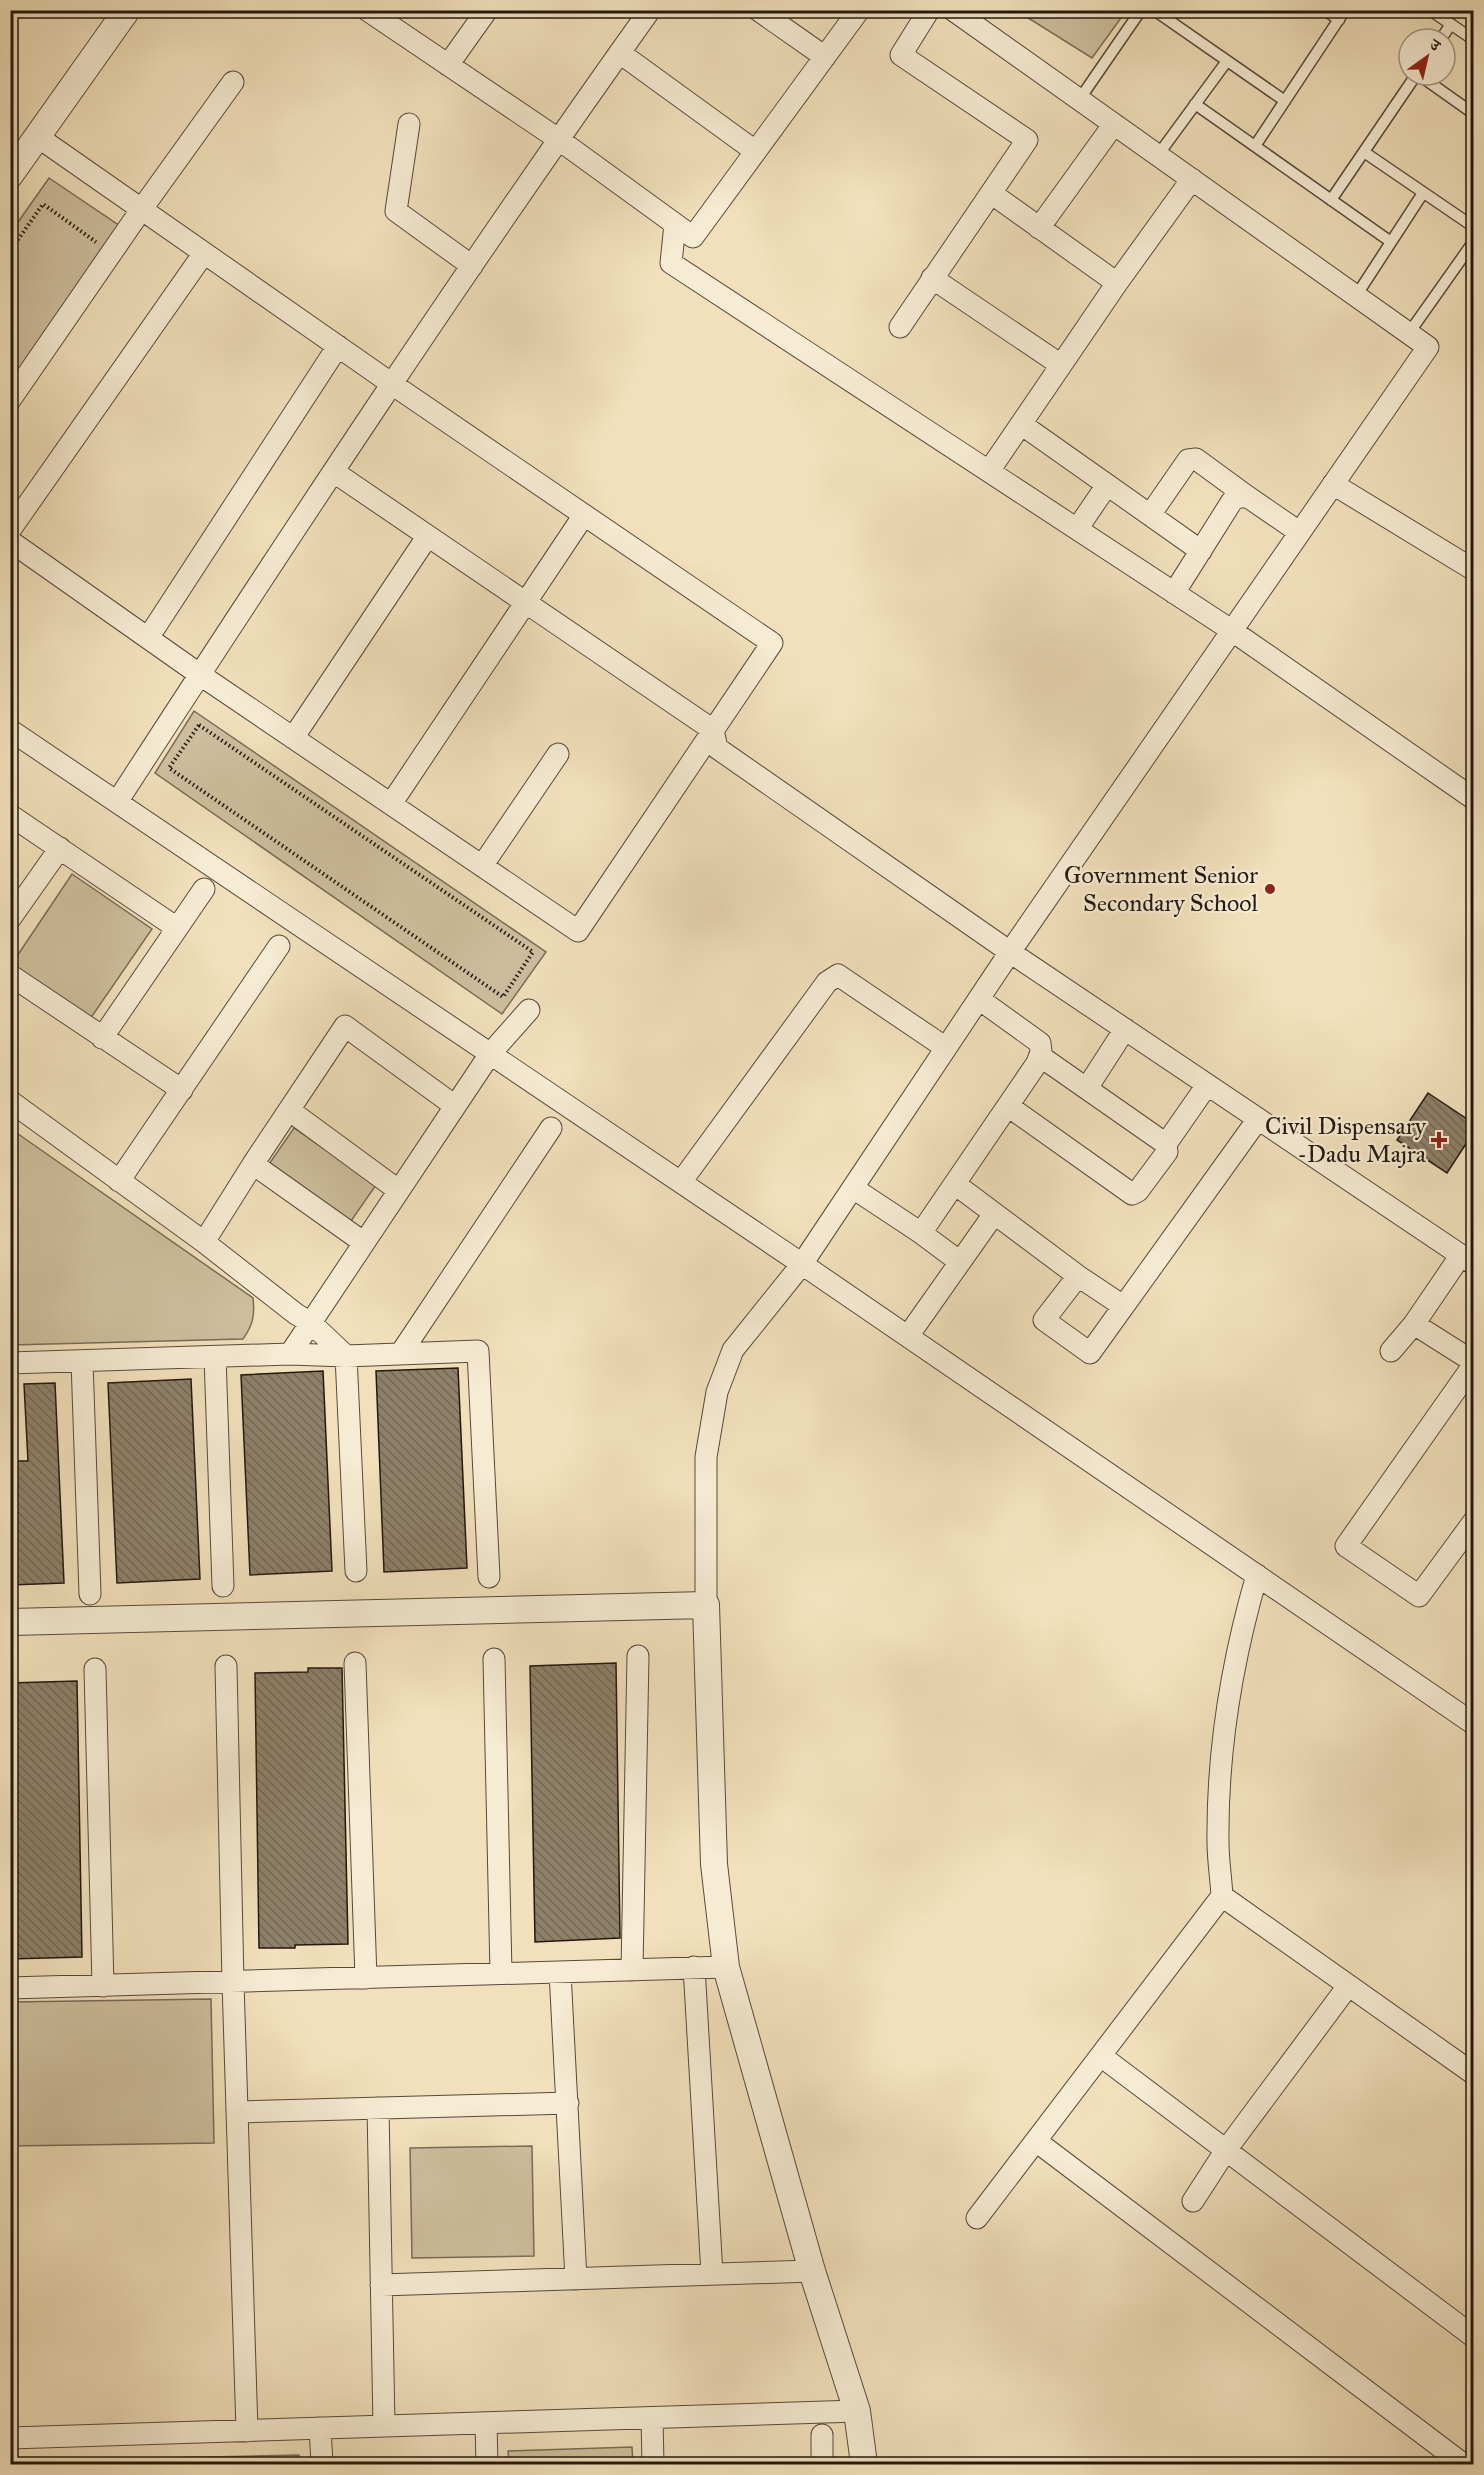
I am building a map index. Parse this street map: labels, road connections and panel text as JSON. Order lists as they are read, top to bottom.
{
  "places": {
    "other": ["Government Senior Secondary School"],
    "health": ["Civil Dispensary -Dadu Majra"]
  },
  "north": "top right"
}
